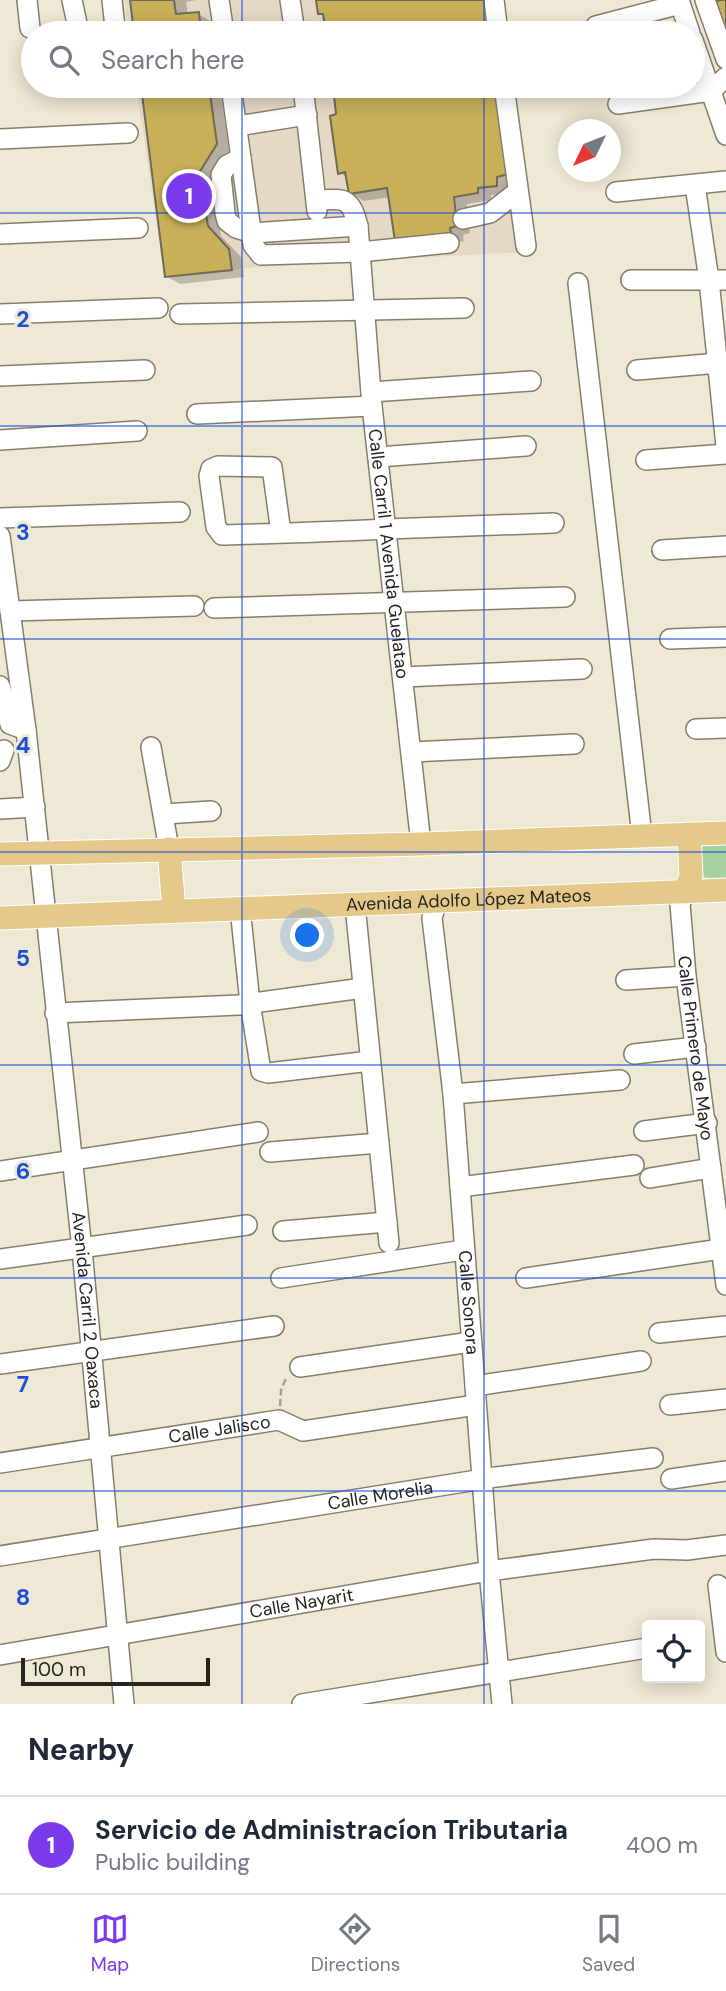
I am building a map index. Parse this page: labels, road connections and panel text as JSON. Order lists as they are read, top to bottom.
{
  "streets": {
    "main road": ["Avenida Adolfo López Mateos"],
    "street": [
      "Calle Carril 1 Avenida Guelatao",
      "Calle Primero de Mayo",
      "Calle Sonora",
      "Avenida Carril 2 Oaxaca",
      "Calle Jalisco",
      "Calle Morelia",
      "Calle Nayarit"
    ]
  },
  "crossings": [
    ["Avenida Adolfo López Mateos", "Calle Primero de Mayo"],
    ["Avenida Adolfo López Mateos", "Calle Sonora"],
    ["Avenida Adolfo López Mateos", "Avenida Carril 2 Oaxaca"],
    ["Calle Sonora", "Calle Jalisco"],
    ["Calle Sonora", "Calle Morelia"],
    ["Calle Sonora", "Calle Nayarit"],
    ["Avenida Carril 2 Oaxaca", "Calle Jalisco"],
    ["Avenida Carril 2 Oaxaca", "Calle Morelia"],
    ["Avenida Carril 2 Oaxaca", "Calle Nayarit"]
  ],
  "scale_bar": "100 m",
  "north": "bottom left",
  "page": {
    "search": "Search here",
    "pins": "1",
    "scale": "100 m",
    "heading": "Nearby",
    "list": [
      {
        "mark": "1",
        "name": "Servicio de Administracíon Tributaria",
        "note": "Public building",
        "value": "400 m"
      }
    ],
    "nav": ["Map", "Directions", "Saved"]
  },
  "grid": {
    "rows": [
      "2",
      "3",
      "4",
      "5",
      "6",
      "7",
      "8"
    ]
  }
}
